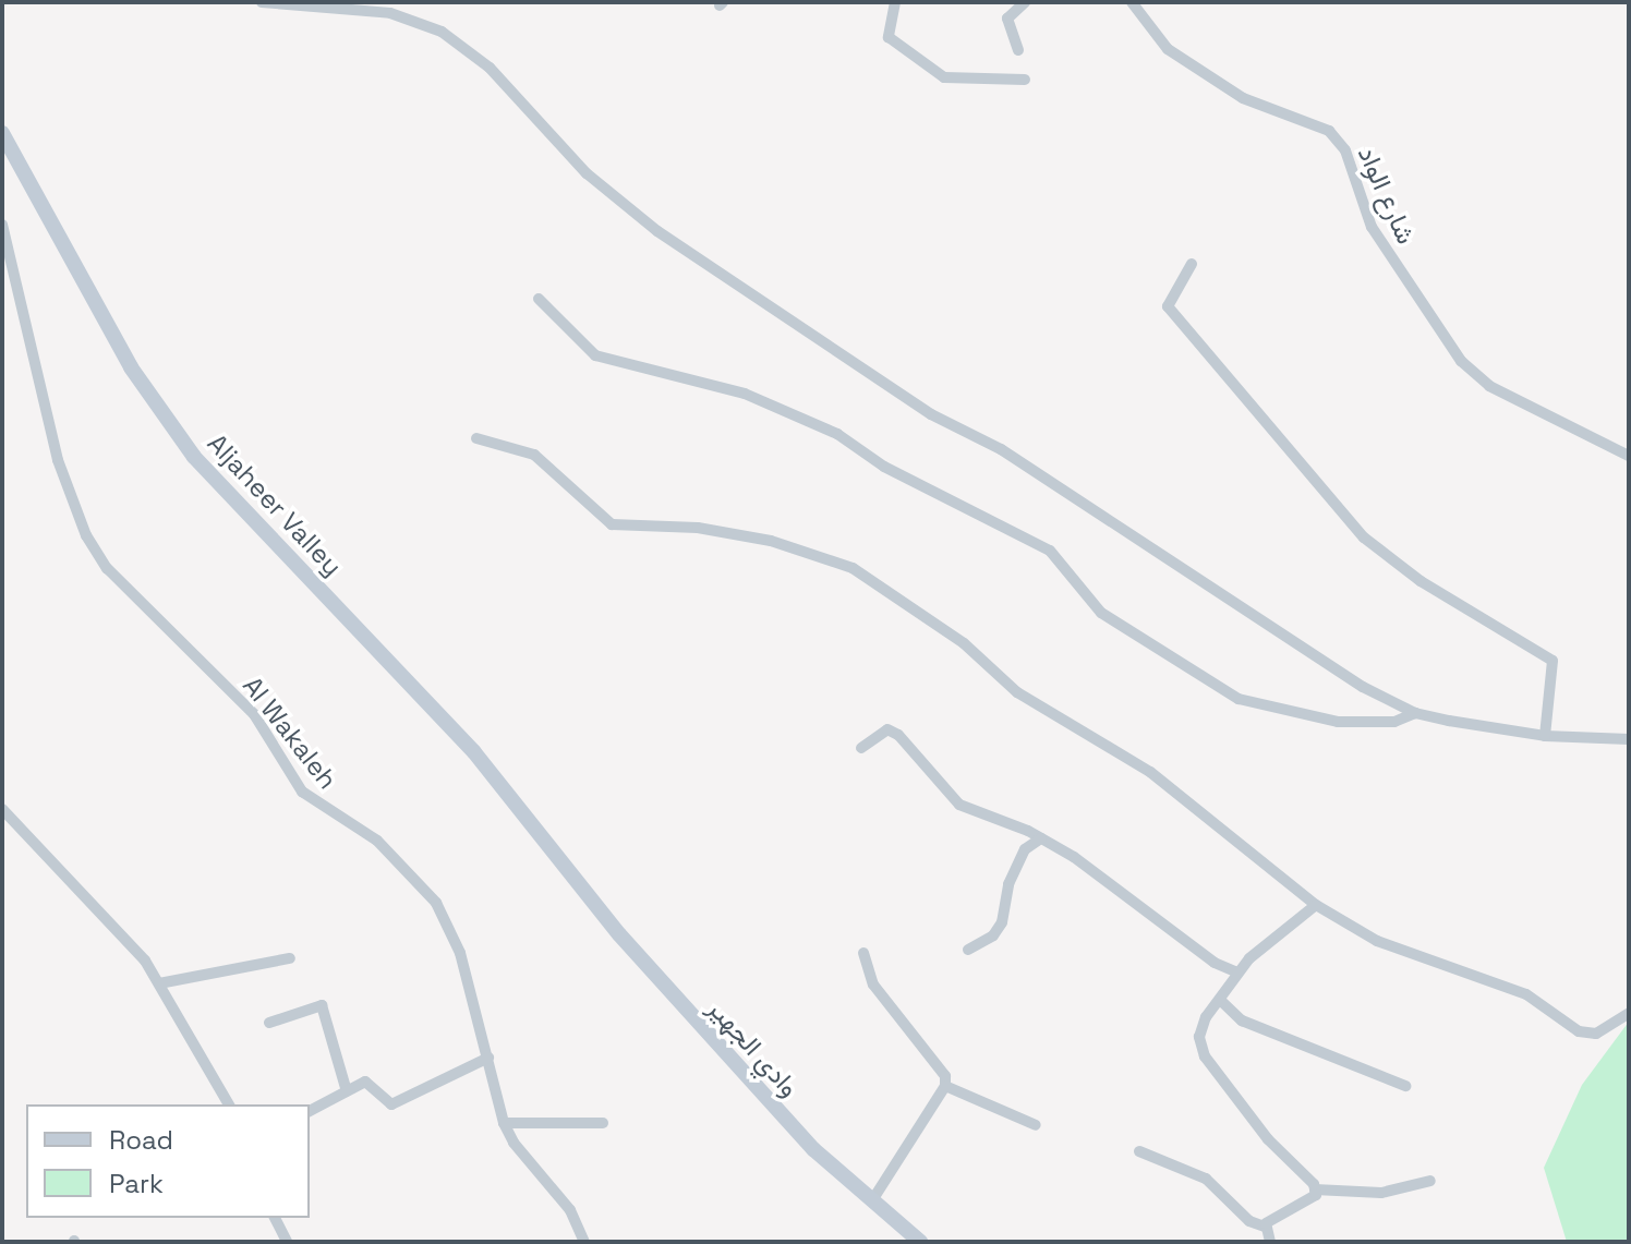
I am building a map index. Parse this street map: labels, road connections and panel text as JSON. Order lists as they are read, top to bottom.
{
  "streets": {
    "street": [
      "شارع الواد",
      "Aljaheer Valley",
      "Al Wakaleh",
      "وادي الجهير"
    ]
  },
  "crossings": [
    ["Aljaheer Valley", "وادي الجهير"]
  ],
  "legend": ["Road", "Park"]
}
